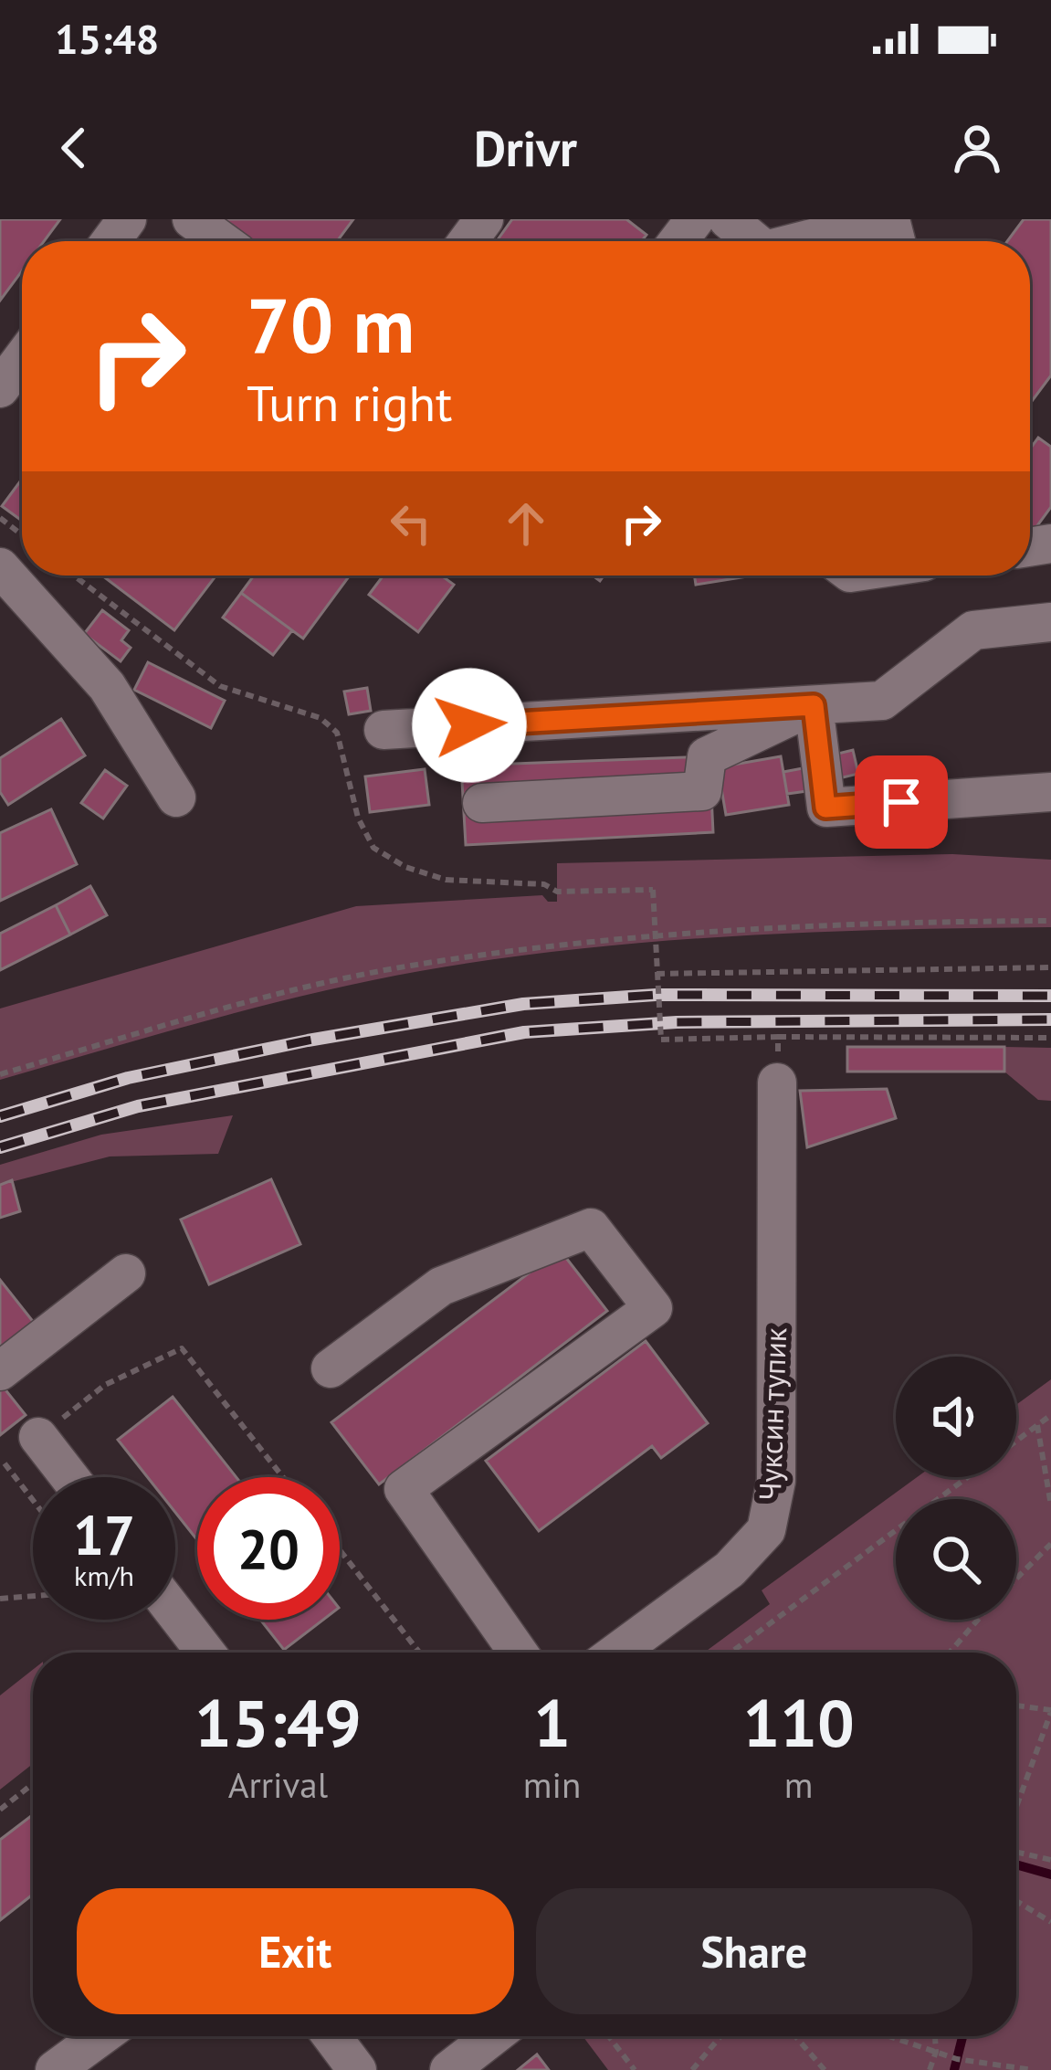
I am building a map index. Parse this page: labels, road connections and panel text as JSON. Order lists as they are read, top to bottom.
{
  "streets": {
    "street": ["Чуксин тупик"]
  },
  "page": {
    "status": "15:48",
    "header": "Drivr",
    "turn": ["70 m", "Turn right"],
    "speed": "17 km/h",
    "limit": "20",
    "eta": [
      "15:49",
      "Arrival",
      "1",
      "min",
      "110",
      "m"
    ],
    "buttons": ["Exit", "Share"]
  }
}
